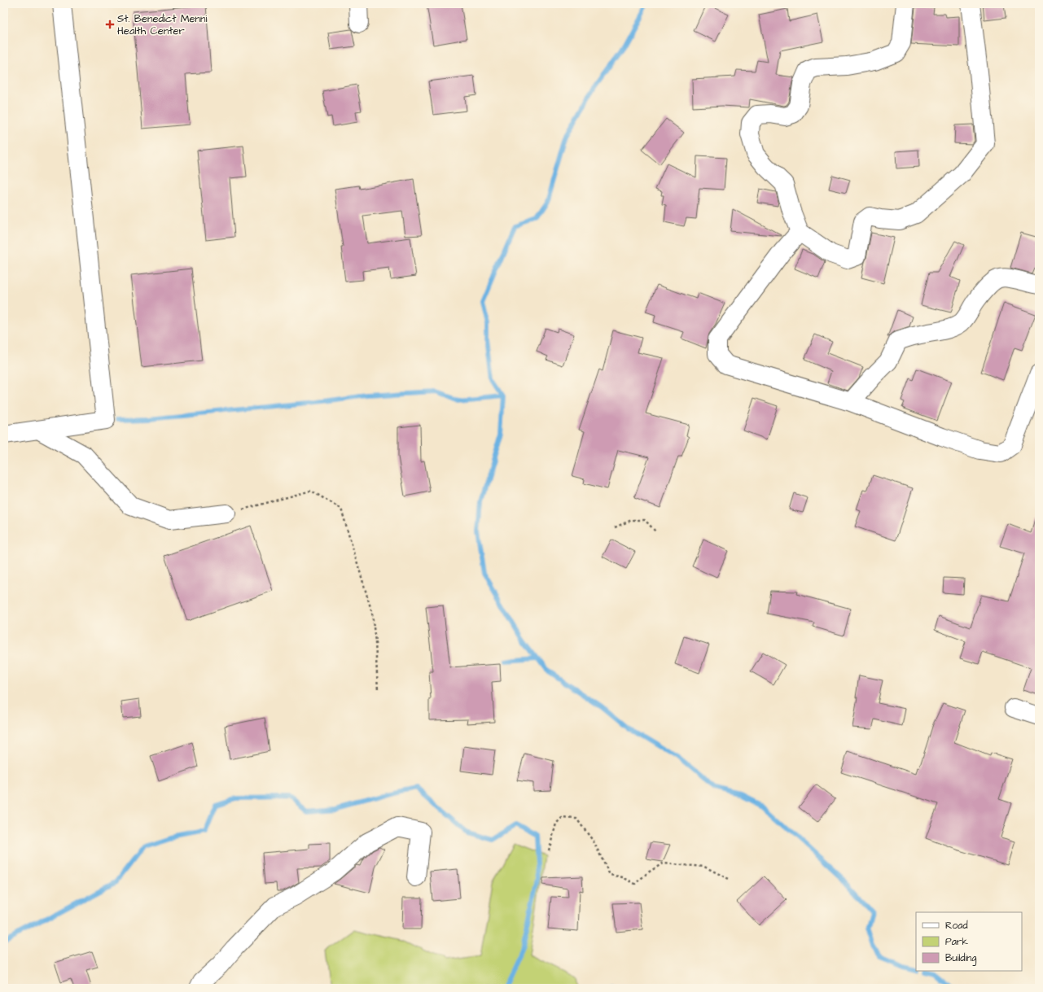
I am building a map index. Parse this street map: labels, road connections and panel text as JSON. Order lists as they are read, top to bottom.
{
  "places": {
    "health": ["St. Benedict Menni Health Center"]
  },
  "legend": ["Road", "Park", "Building"]
}
